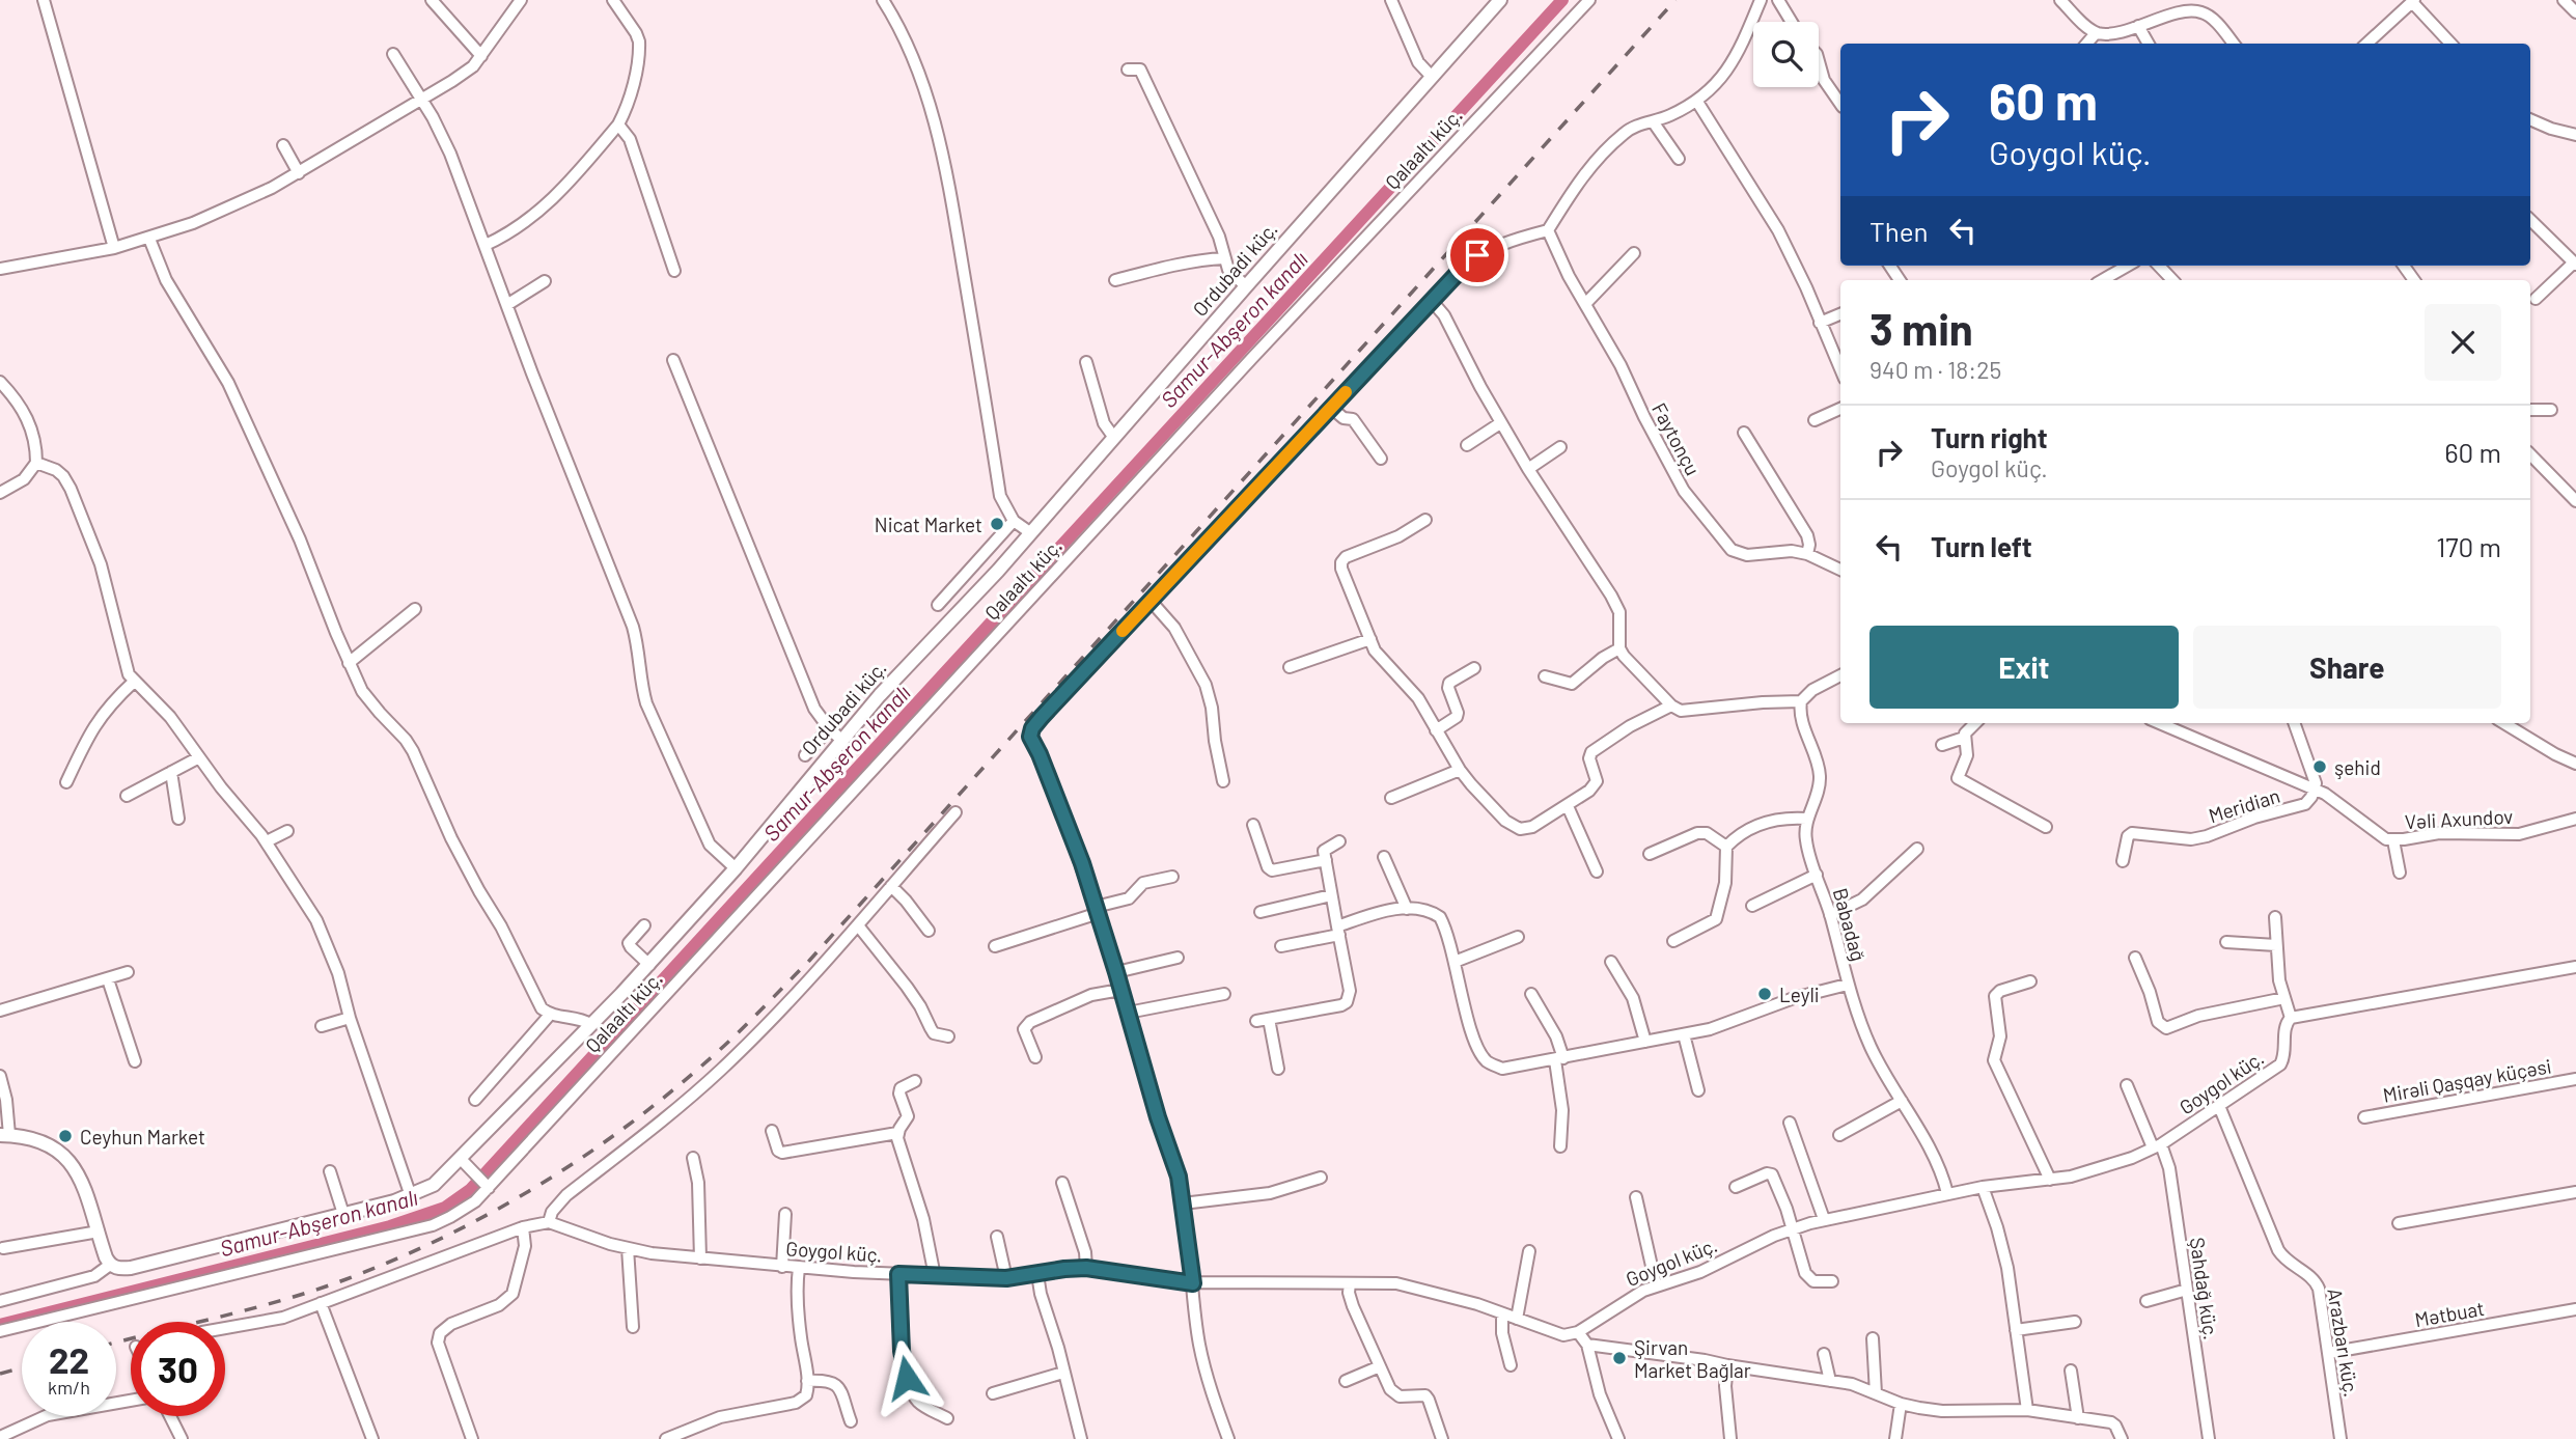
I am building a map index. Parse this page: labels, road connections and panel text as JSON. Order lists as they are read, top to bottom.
{
  "streets": {
    "street": [
      "Qalaaltı küç.",
      "Ordubadi küç.",
      "Faytonçu",
      "Meridian",
      "Vəli Axundov",
      "Babadağ",
      "Mirəli Qaşqay küçəsi",
      "Goygol küç.",
      "Şahdağ küç.",
      "Mətbuat",
      "Arazbarı küç."
    ]
  },
  "crossings": [
    ["Meridian", "Vəli Axundov"],
    ["Babadağ", "Goygol küç."],
    ["Goygol küç.", "Şahdağ küç."],
    ["Goygol küç.", "Arazbarı küç."],
    ["Mətbuat", "Arazbarı küç."]
  ],
  "water": ["Samur-Abşeron kanalı"],
  "places": [
    "Nicat Market",
    "şehid",
    "Leyli",
    "Ceyhun Market",
    "Şirvan Market Bağlar"
  ],
  "page": {
    "turn": ["60 m", "Goygol küç."],
    "then": "Then",
    "heading": ["3 min", "940 m · 18:25"],
    "list": [
      {
        "name": "Turn right",
        "note": "Goygol küç.",
        "value": "60 m"
      },
      {
        "name": "Turn left",
        "value": "170 m"
      }
    ],
    "buttons": ["Exit", "Share"],
    "speed": "22 km/h",
    "limit": "30"
  }
}
